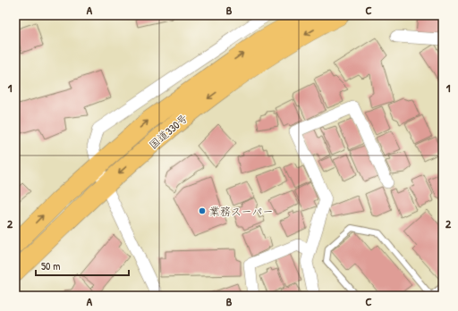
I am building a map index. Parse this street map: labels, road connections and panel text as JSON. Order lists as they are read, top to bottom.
{
  "streets": {
    "highway": ["国道330号"]
  },
  "places": ["業務スーパー"],
  "scale_bar": "50 m",
  "grid": {
    "columns": ["A", "B", "C"],
    "rows": ["1", "2"]
  }
}
